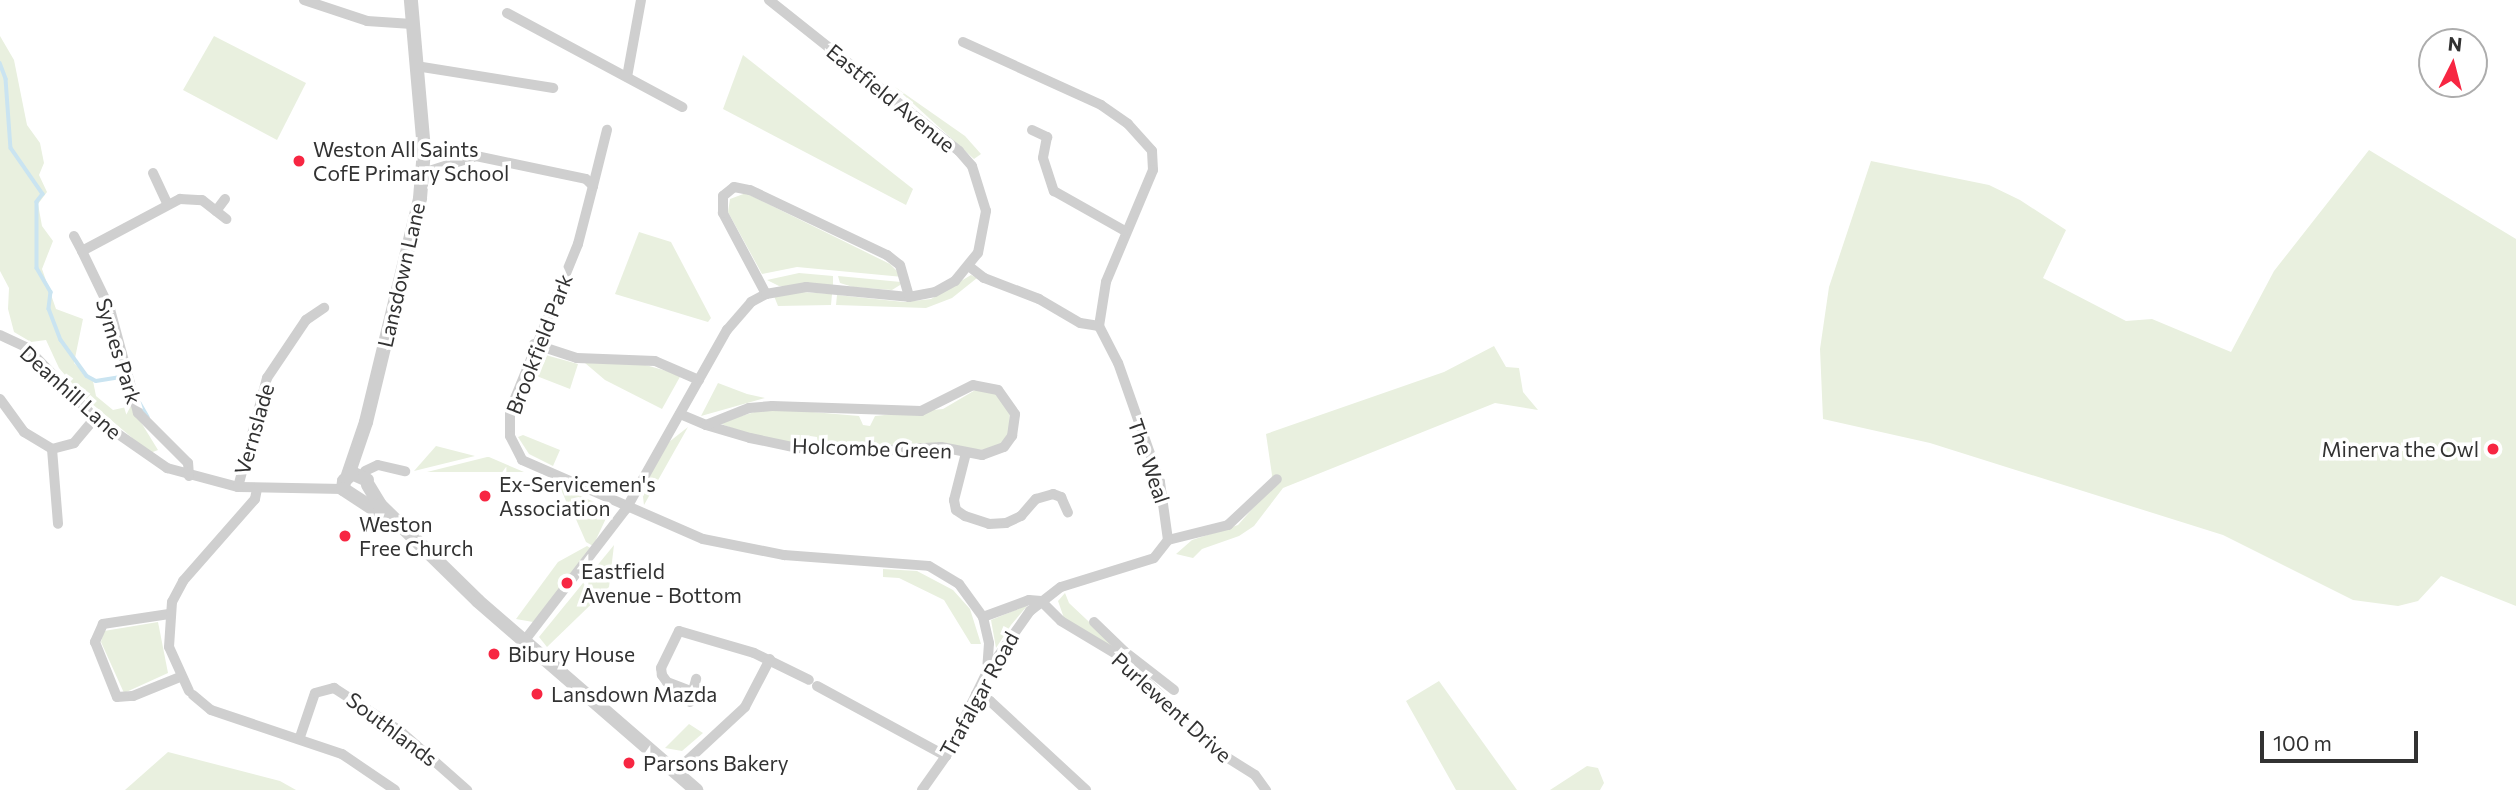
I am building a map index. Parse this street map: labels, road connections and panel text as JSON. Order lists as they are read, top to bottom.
{
  "streets": {
    "street": [
      "Eastfield Avenue",
      "Lansdown Lane",
      "Brookfield Park",
      "Symes Park",
      "Deanhill Lane",
      "Vernslade",
      "Holcombe Green",
      "The Weal",
      "Trafalgar Road",
      "Purlewent Drive",
      "Southlands"
    ]
  },
  "crossings": [
    ["Lansdown Lane", "Deanhill Lane"],
    ["Brookfield Park", "Trafalgar Road"],
    ["Symes Park", "Deanhill Lane"],
    ["Deanhill Lane", "Vernslade"],
    ["Trafalgar Road", "Purlewent Drive"]
  ],
  "places": [
    "Weston All Saints CofE Primary School",
    "Minerva the Owl",
    "Ex-Servicemen's Association",
    "Weston Free Church",
    "Eastfield Avenue - Bottom",
    "Bibury House",
    "Lansdown Mazda",
    "Parsons Bakery"
  ],
  "scale_bar": "100 m",
  "north": "top"
}
